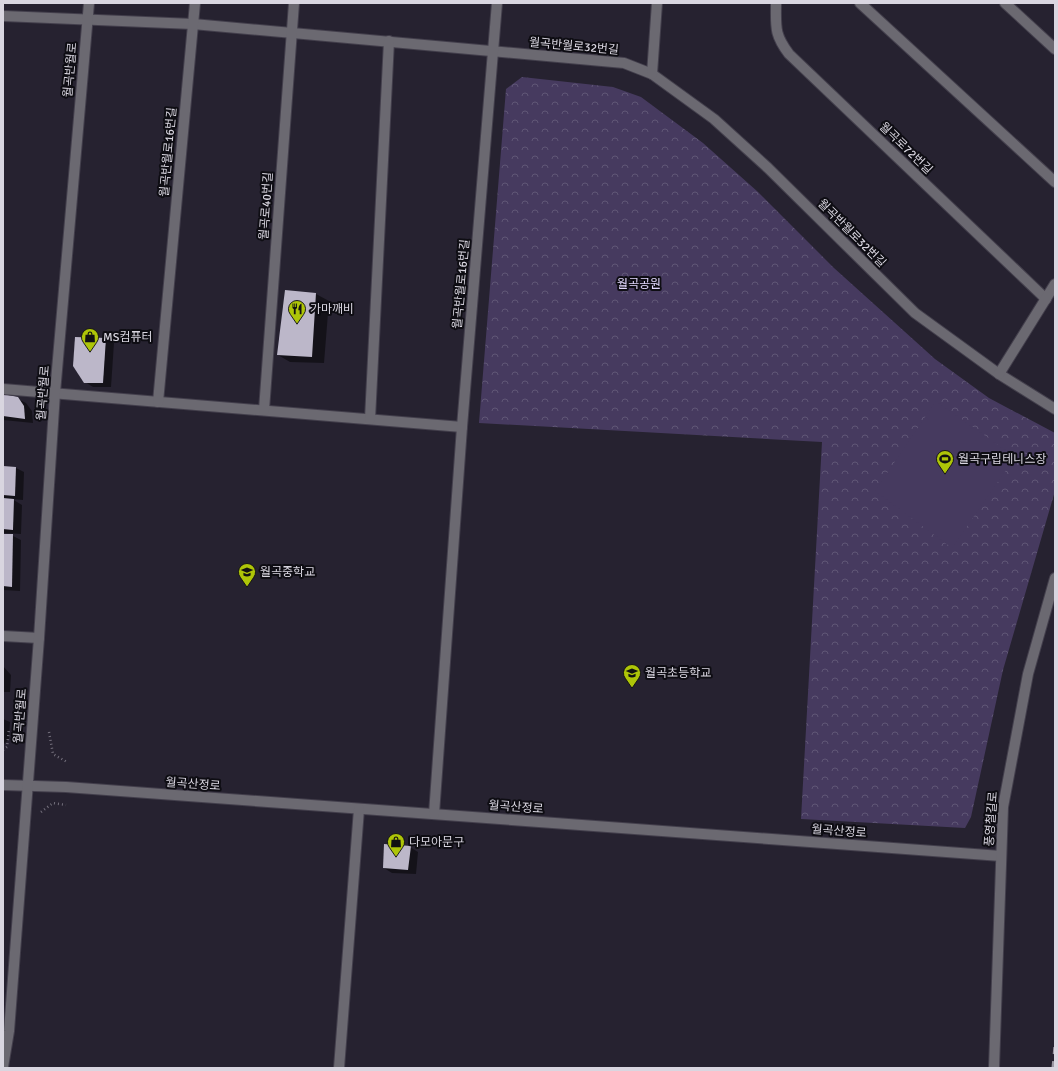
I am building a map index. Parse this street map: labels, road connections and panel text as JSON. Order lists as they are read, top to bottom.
{
  "streets": {
    "street": [
      "월곡반월로32번길",
      "월곡반월로",
      "월곡로72번길",
      "월곡반월로16번길",
      "월곡로40번길",
      "월곡산정로",
      "풍영철길로"
    ]
  },
  "crossings": [
    ["월곡반월로32번길", "월곡반월로"],
    ["월곡반월로32번길", "월곡반월로16번길"],
    ["월곡반월로32번길", "월곡로40번길"],
    ["월곡반월로", "월곡산정로"],
    ["월곡반월로16번길", "월곡산정로"],
    ["월곡산정로", "풍영철길로"]
  ],
  "parks": ["월곡공원"],
  "places": {
    "restaurant": ["가마깨비"],
    "shop": ["MS컴퓨터", "다모아문구"],
    "sports": ["월곡구립테니스장"],
    "school or university": ["월곡중학교", "월곡초등학교"]
  }
}
